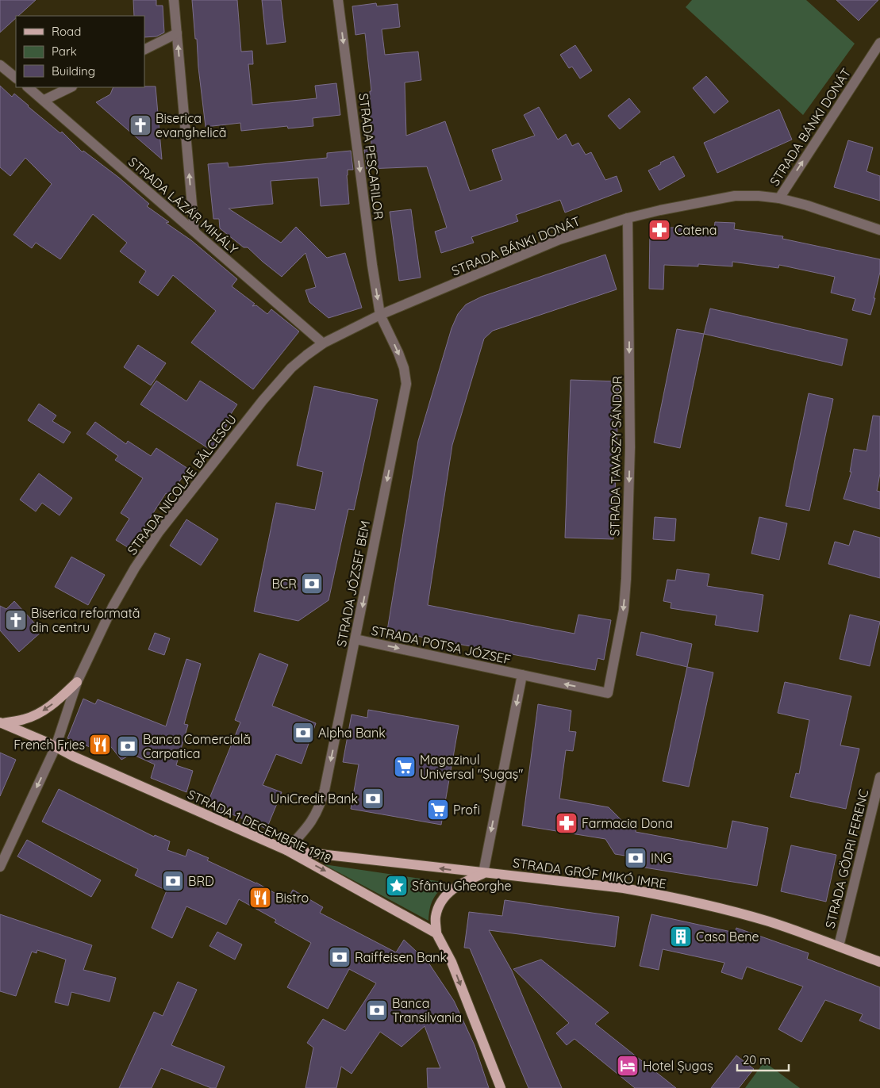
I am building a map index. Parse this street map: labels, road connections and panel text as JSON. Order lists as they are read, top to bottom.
{
  "streets": {
    "main road": ["STRADA 1 DECEMBRIE 1918", "STRADA GRÓF MIKÓ IMRE"],
    "street": [
      "STRADA BÁNKI DONÁT",
      "STRADA PESCARILOR",
      "STRADA LÁZÁR MIHÁLY",
      "STRADA TAVASZY SÁNDOR",
      "STRADA NICOLAE BĂLCESCU",
      "STRADA JÓZSEF BEM",
      "STRADA POTSA JÓZSEF",
      "STRADA GÖDRI FERENC"
    ]
  },
  "crossings": [
    ["STRADA BÁNKI DONÁT", "STRADA PESCARILOR"],
    ["STRADA BÁNKI DONÁT", "STRADA LÁZÁR MIHÁLY"],
    ["STRADA BÁNKI DONÁT", "STRADA TAVASZY SÁNDOR"],
    ["STRADA BÁNKI DONÁT", "STRADA NICOLAE BĂLCESCU"],
    ["STRADA BÁNKI DONÁT", "STRADA JÓZSEF BEM"],
    ["STRADA PESCARILOR", "STRADA JÓZSEF BEM"],
    ["STRADA LÁZÁR MIHÁLY", "STRADA NICOLAE BĂLCESCU"],
    ["STRADA TAVASZY SÁNDOR", "STRADA POTSA JÓZSEF"],
    ["STRADA NICOLAE BĂLCESCU", "STRADA 1 DECEMBRIE 1918"],
    ["STRADA JÓZSEF BEM", "STRADA POTSA JÓZSEF"],
    ["STRADA JÓZSEF BEM", "STRADA 1 DECEMBRIE 1918"],
    ["STRADA JÓZSEF BEM", "STRADA GRÓF MIKÓ IMRE"],
    ["STRADA POTSA JÓZSEF", "STRADA GRÓF MIKÓ IMRE"],
    ["STRADA 1 DECEMBRIE 1918", "STRADA GRÓF MIKÓ IMRE"],
    ["STRADA GÖDRI FERENC", "STRADA GRÓF MIKÓ IMRE"]
  ],
  "one_way": [
    "STRADA PESCARILOR",
    "STRADA TAVASZY SÁNDOR",
    "STRADA JÓZSEF BEM",
    "STRADA 1 DECEMBRIE 1918"
  ],
  "places": {
    "church": ["Biserica evanghelică", "Biserica reformată din centru"],
    "pharmacy": ["Catena", "Farmacia Dona"],
    "bank": [
      "BCR",
      "Alpha Bank",
      "Banca Comercială Carpatica",
      "UniCredit Bank",
      "ING",
      "BRD",
      "Raiffeisen Bank",
      "Banca Transilvania"
    ],
    "restaurant": ["French Fries", "Bistro"],
    "supermarket": ["Magazinul Universal \"Șugaș\"", "Profi"],
    "place": ["Sfântu Gheorghe"],
    "building": ["Casa Bene"],
    "hotel": ["Hotel Șugaș"]
  },
  "legend": ["Road", "Park", "Building"],
  "scale_bar": "20 m"
}
